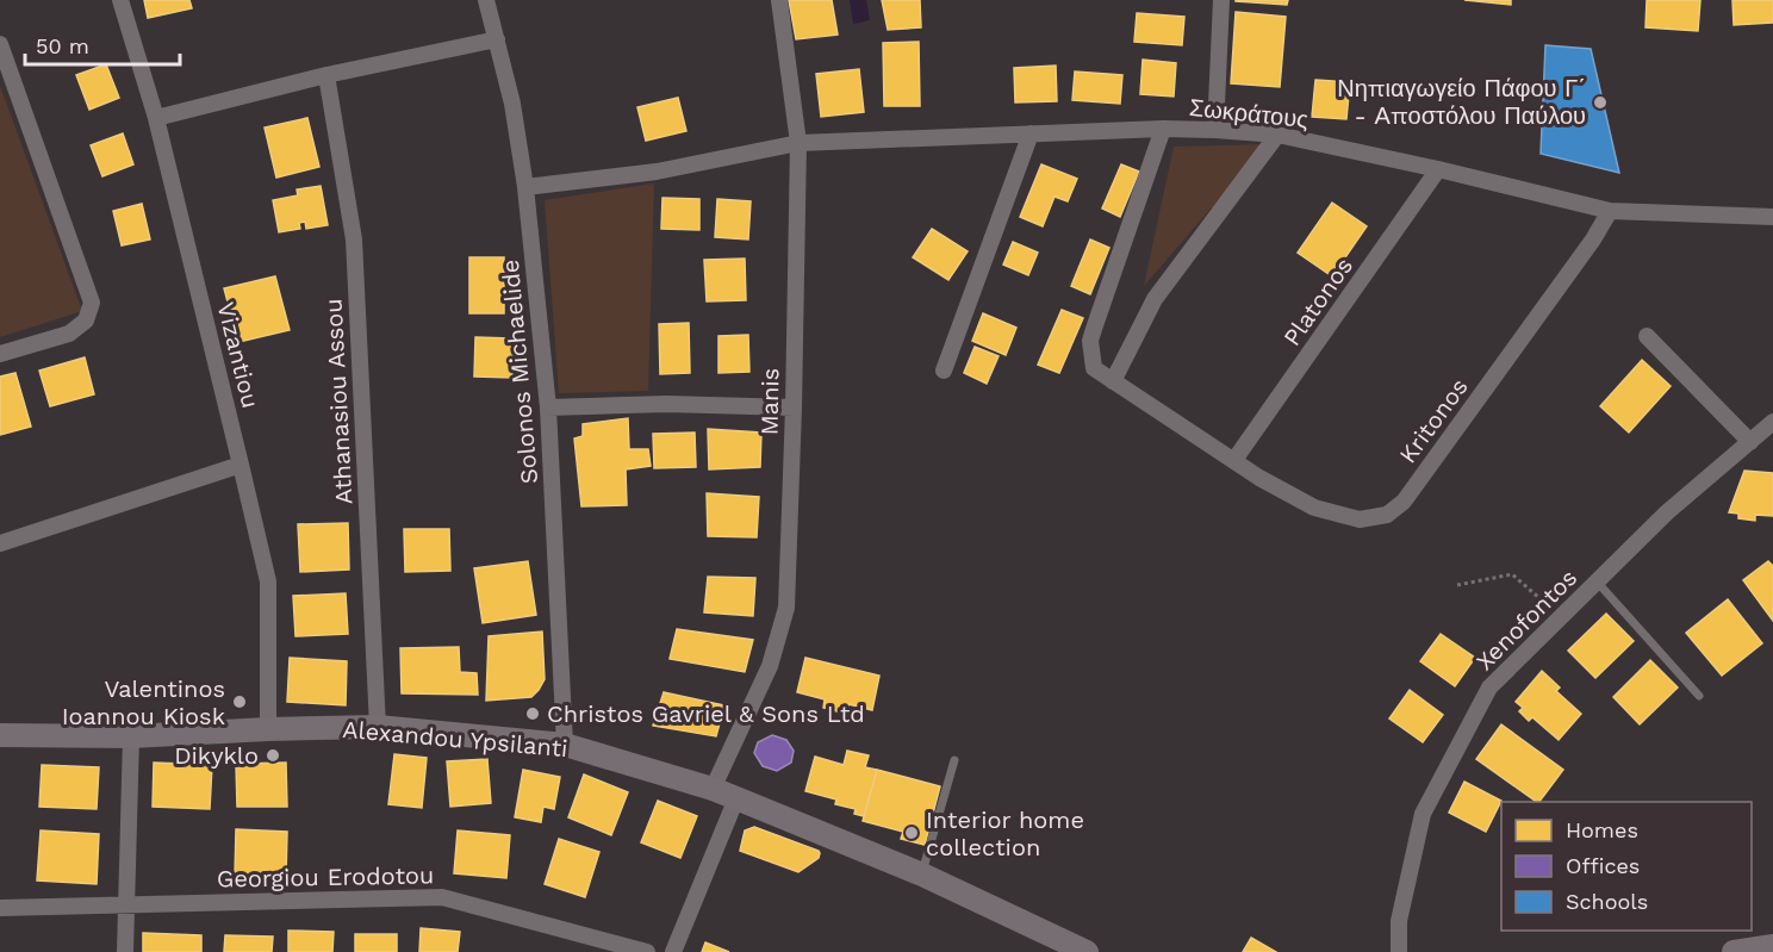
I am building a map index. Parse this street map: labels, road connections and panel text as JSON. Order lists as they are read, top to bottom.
{
  "streets": {
    "main road": ["Alexandou Ypsilanti"],
    "street": [
      "Σωκράτους",
      "Platonos",
      "Vizantiou",
      "Solonos Michaelide",
      "Athanasiou Assou",
      "Manis",
      "Kritonos",
      "Xenofontos",
      "Georgiou Erodotou"
    ]
  },
  "crossings": [
    ["Σωκράτους", "Platonos"],
    ["Σωκράτους", "Solonos Michaelide"],
    ["Σωκράτους", "Manis"],
    ["Σωκράτους", "Kritonos"],
    ["Platonos", "Kritonos"],
    ["Vizantiou", "Alexandou Ypsilanti"],
    ["Solonos Michaelide", "Alexandou Ypsilanti"],
    ["Athanasiou Assou", "Alexandou Ypsilanti"],
    ["Manis", "Alexandou Ypsilanti"]
  ],
  "places": [
    "Νηπιαγωγείο Πάφου Γ΄ - Αποστόλου Παύλου",
    "Valentinos Ioannou Kiosk",
    "Christos Gavriel & Sons Ltd",
    "Dikyklo",
    "Interior home collection"
  ],
  "legend": ["Homes", "Offices", "Schools"],
  "scale_bar": "50 m"
}
